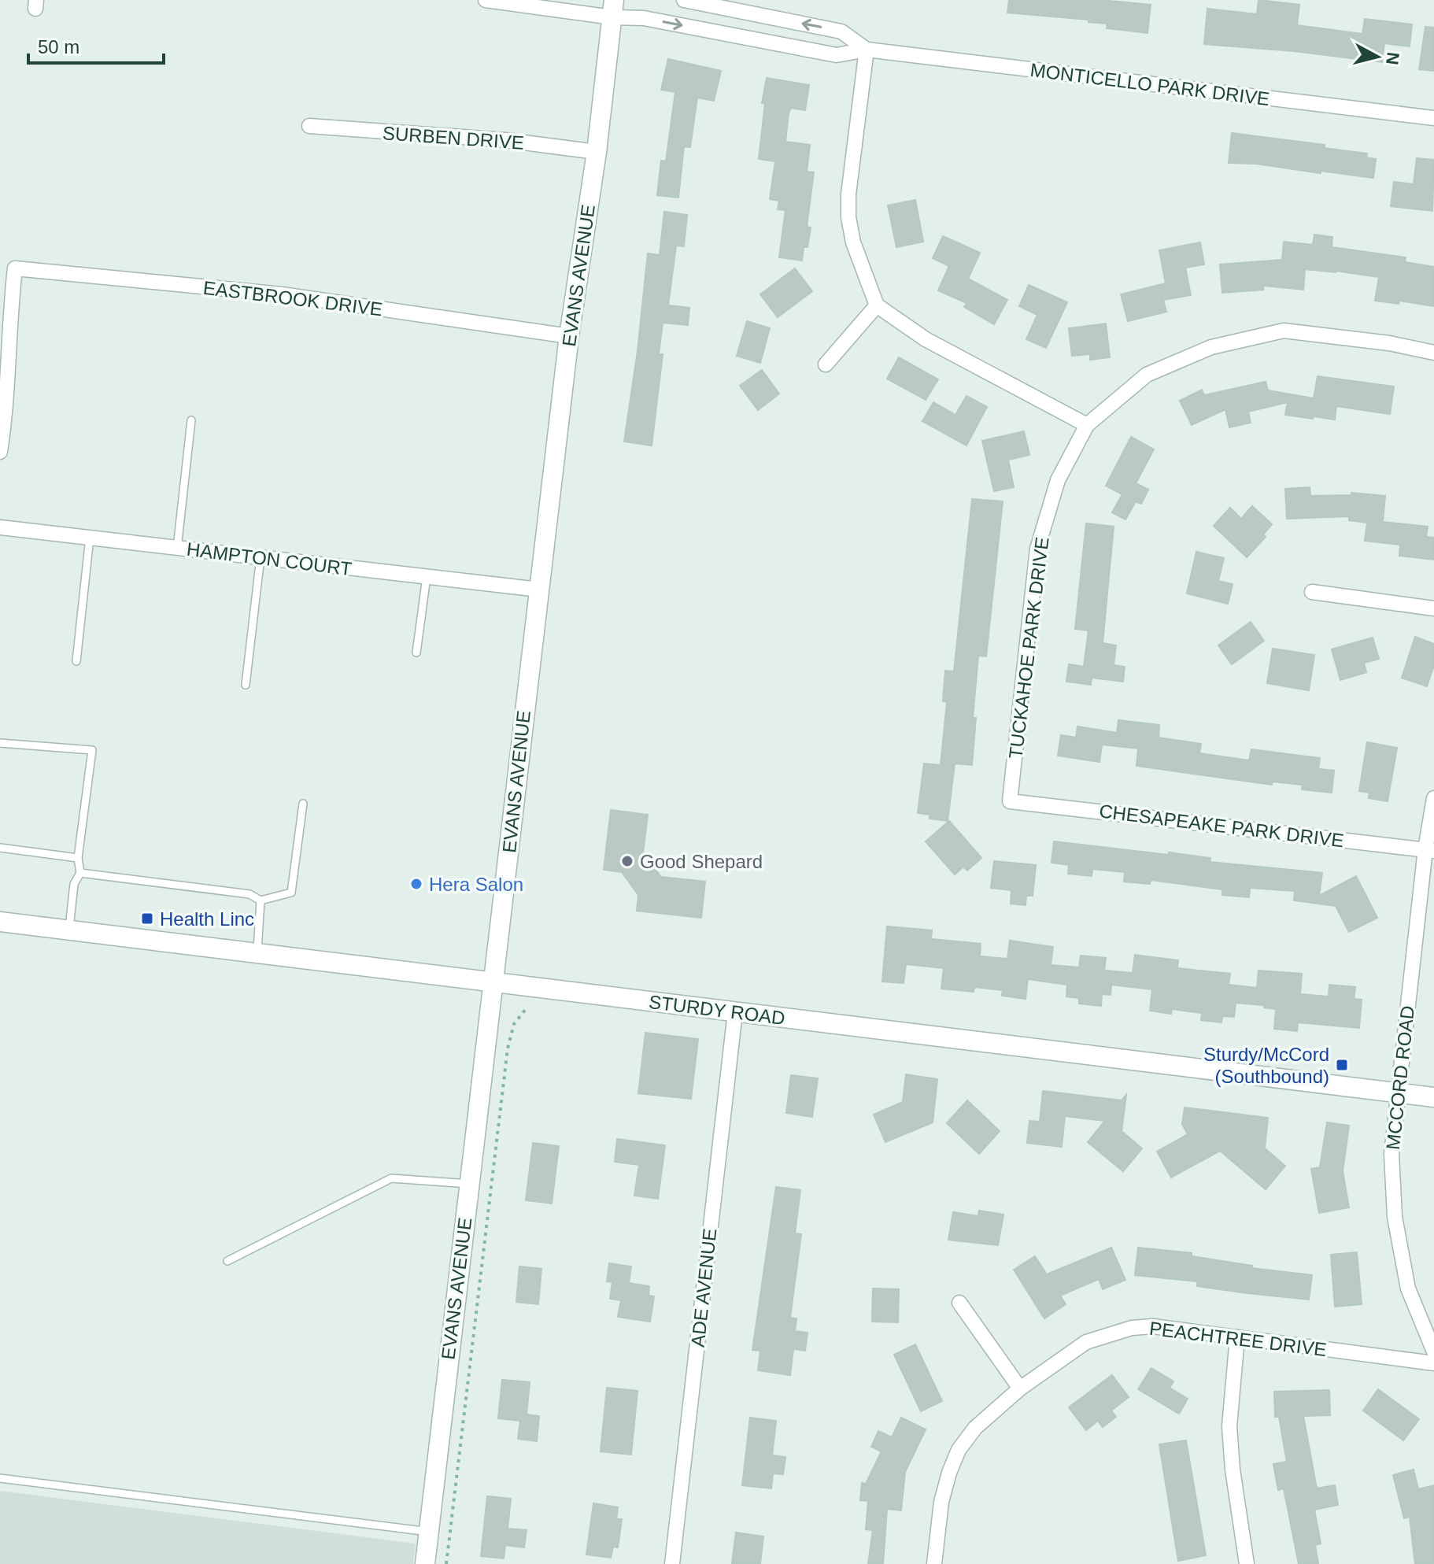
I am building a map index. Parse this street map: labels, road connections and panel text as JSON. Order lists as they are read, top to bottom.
{
  "streets": {
    "street": [
      "MONTICELLO PARK DRIVE",
      "SURBEN DRIVE",
      "EVANS AVENUE",
      "EASTBROOK DRIVE",
      "HAMPTON COURT",
      "TUCKAHOE PARK DRIVE",
      "CHESAPEAKE PARK DRIVE",
      "STURDY ROAD",
      "MCCORD ROAD",
      "ADE AVENUE",
      "PEACHTREE DRIVE"
    ]
  },
  "crossings": [
    ["MONTICELLO PARK DRIVE", "EVANS AVENUE"],
    ["SURBEN DRIVE", "EVANS AVENUE"],
    ["EVANS AVENUE", "EASTBROOK DRIVE"],
    ["EVANS AVENUE", "HAMPTON COURT"],
    ["EVANS AVENUE", "STURDY ROAD"],
    ["TUCKAHOE PARK DRIVE", "CHESAPEAKE PARK DRIVE"],
    ["CHESAPEAKE PARK DRIVE", "MCCORD ROAD"],
    ["STURDY ROAD", "MCCORD ROAD"],
    ["STURDY ROAD", "ADE AVENUE"]
  ],
  "places": {
    "other": ["Good Shepard", "Hera Salon"],
    "transit": ["Health Linc", "Sturdy/McCord (Southbound)"]
  },
  "scale_bar": "50 m",
  "north": "right"
}
